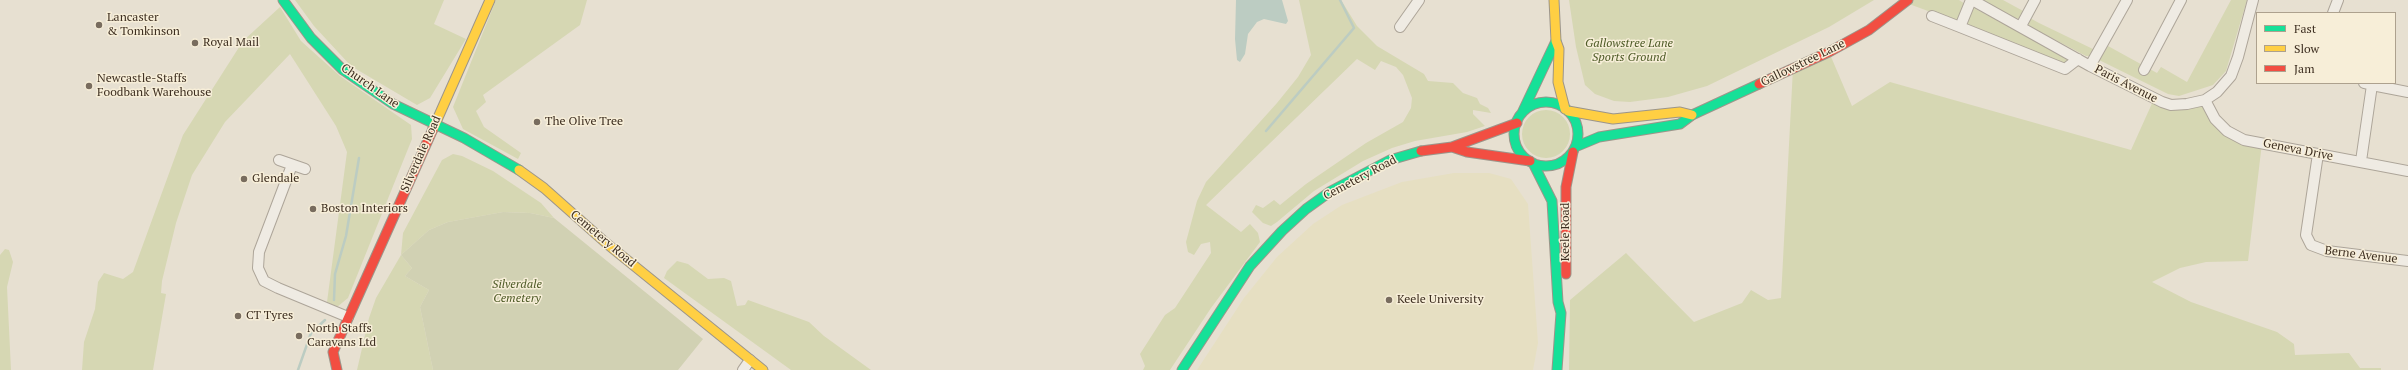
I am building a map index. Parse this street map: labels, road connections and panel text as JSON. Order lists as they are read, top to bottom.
{
  "streets": {
    "street": [
      "Gallowstree Lane",
      "Paris Avenue",
      "Church Lane",
      "Geneva Drive",
      "Silverdale Road",
      "Cemetery Road",
      "Keele Road",
      "Berne Avenue"
    ]
  },
  "crossings": [
    ["Gallowstree Lane", "Cemetery Road"],
    ["Gallowstree Lane", "Keele Road"],
    ["Paris Avenue", "Geneva Drive"],
    ["Church Lane", "Silverdale Road"],
    ["Church Lane", "Cemetery Road"],
    ["Geneva Drive", "Berne Avenue"],
    ["Silverdale Road", "Cemetery Road"],
    ["Cemetery Road", "Keele Road"]
  ],
  "parks": ["Gallowstree Lane Sports Ground", "Silverdale Cemetery"],
  "places": [
    "Lancaster & Tomkinson",
    "Royal Mail",
    "Newcastle-Staffs Foodbank Warehouse",
    "The Olive Tree",
    "Glendale",
    "Boston Interiors",
    "Keele University",
    "CT Tyres",
    "North Staffs Caravans Ltd"
  ],
  "legend": ["Fast", "Slow", "Jam"]
}
